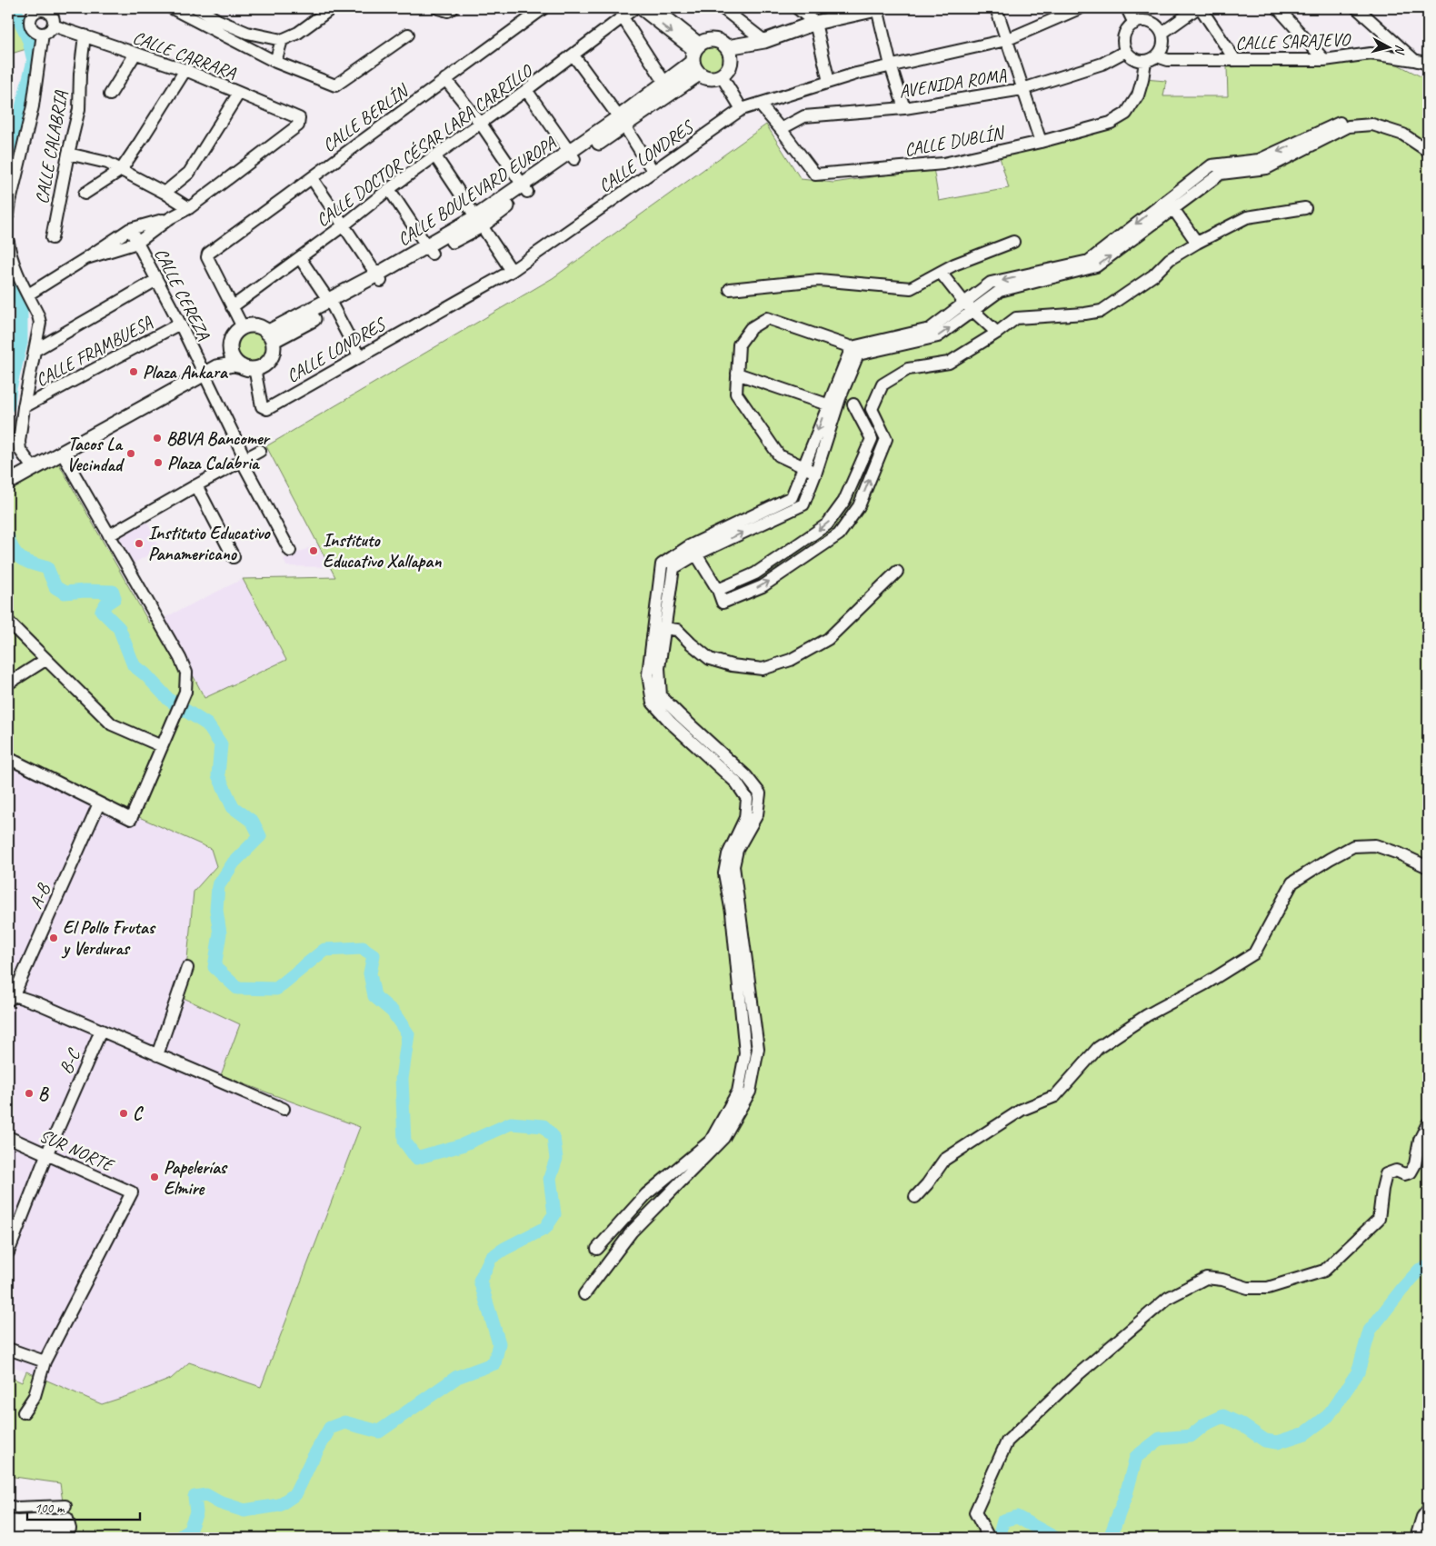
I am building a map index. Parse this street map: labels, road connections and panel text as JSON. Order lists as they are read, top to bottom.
{
  "streets": {
    "main road": ["CALLE BOULEVARD EUROPA"],
    "street": [
      "CALLE SARAJEVO",
      "CALLE CARRARA",
      "AVENIDA ROMA",
      "CALLE BERLÍN",
      "CALLE DUBLÍN",
      "CALLE DOCTOR CÉSAR LARA CARRILLO",
      "CALLE CALABRIA",
      "CALLE LONDRES",
      "CALLE CEREZA",
      "CALLE FRAMBUESA",
      "A-B",
      "B-C",
      "SUR NORTE"
    ]
  },
  "crossings": [
    ["CALLE SARAJEVO", "AVENIDA ROMA"],
    ["CALLE SARAJEVO", "CALLE DUBLÍN"],
    ["CALLE CARRARA", "CALLE CALABRIA"],
    ["AVENIDA ROMA", "CALLE DUBLÍN"],
    ["CALLE BERLÍN", "CALLE DOCTOR CÉSAR LARA CARRILLO"],
    ["CALLE DUBLÍN", "CALLE LONDRES"],
    ["CALLE LONDRES", "CALLE BOULEVARD EUROPA"],
    ["CALLE CEREZA", "CALLE FRAMBUESA"],
    ["B-C", "SUR NORTE"]
  ],
  "places": [
    "Plaza Ankara",
    "BBVA Bancomer",
    "Tacos La Vecindad",
    "Plaza Calabria",
    "Instituto Educativo Panamericano",
    "Instituto Educativo Xallapan",
    "El Pollo Frutas y Verduras",
    "B",
    "C",
    "Papelerías Elmire"
  ],
  "scale_bar": "100 m",
  "north": "right"
}
